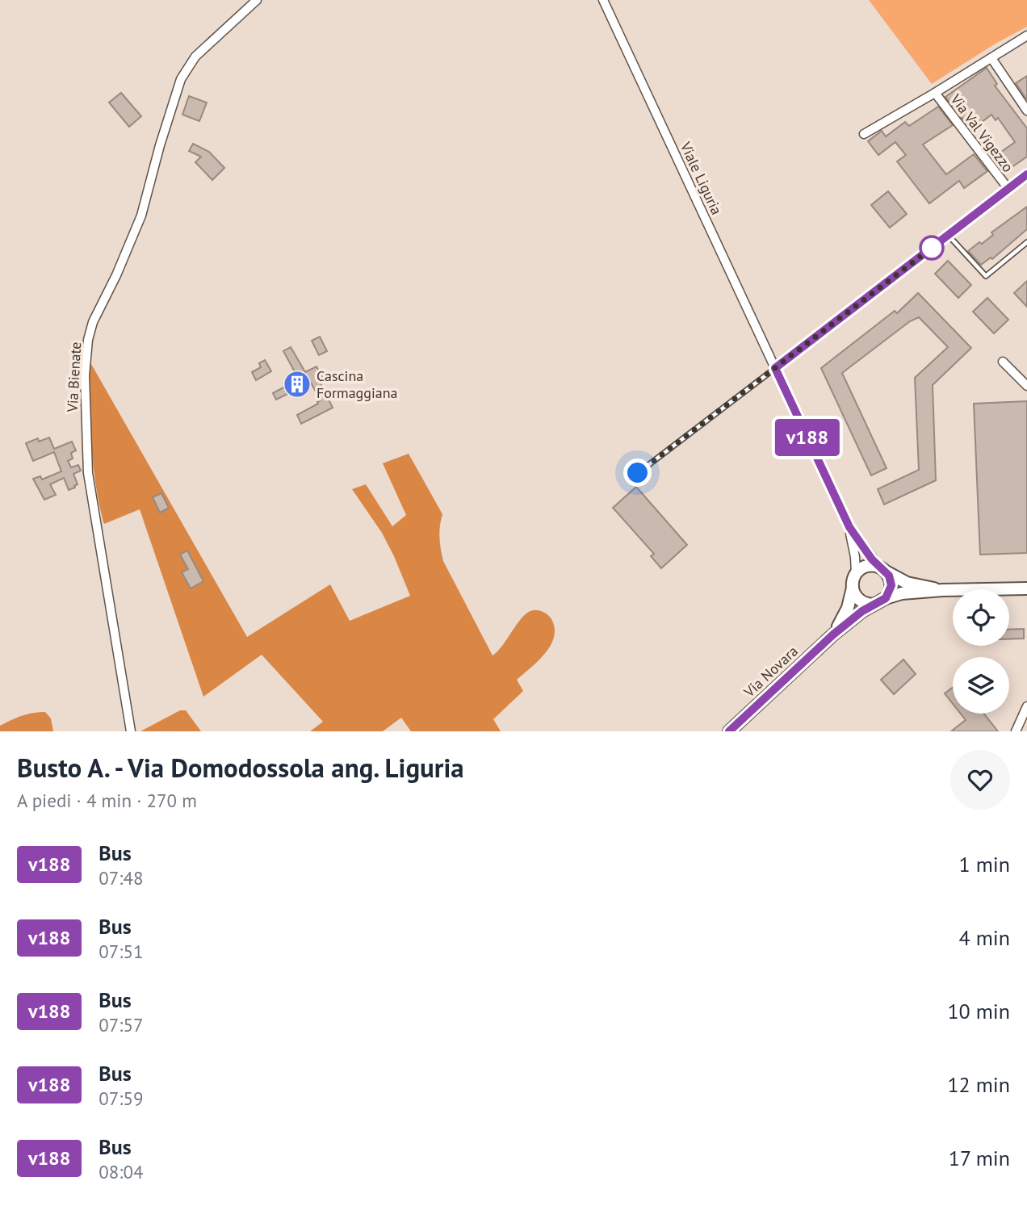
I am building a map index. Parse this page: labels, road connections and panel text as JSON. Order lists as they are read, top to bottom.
{
  "streets": {
    "street": [
      "Via Val Vigezzo",
      "Viale Liguria",
      "Via Bienate",
      "Via Novara"
    ]
  },
  "crossings": [
    ["Viale Liguria", "Via Novara"]
  ],
  "places": {
    "building": ["Cascina Formaggiana"]
  },
  "lines": ["bus line v188"],
  "page": {
    "on_map": "v188",
    "heading": ["Busto A. - Via Domodossola ang. Liguria", "A piedi · 4 min · 270 m"],
    "list": [
      {
        "mark": "v188",
        "name": "Bus",
        "note": "07:48",
        "value": "1 min"
      },
      {
        "mark": "v188",
        "name": "Bus",
        "note": "07:51",
        "value": "4 min"
      },
      {
        "mark": "v188",
        "name": "Bus",
        "note": "07:57",
        "value": "10 min"
      },
      {
        "mark": "v188",
        "name": "Bus",
        "note": "07:59",
        "value": "12 min"
      },
      {
        "mark": "v188",
        "name": "Bus",
        "note": "08:04",
        "value": "17 min"
      }
    ]
  }
}
